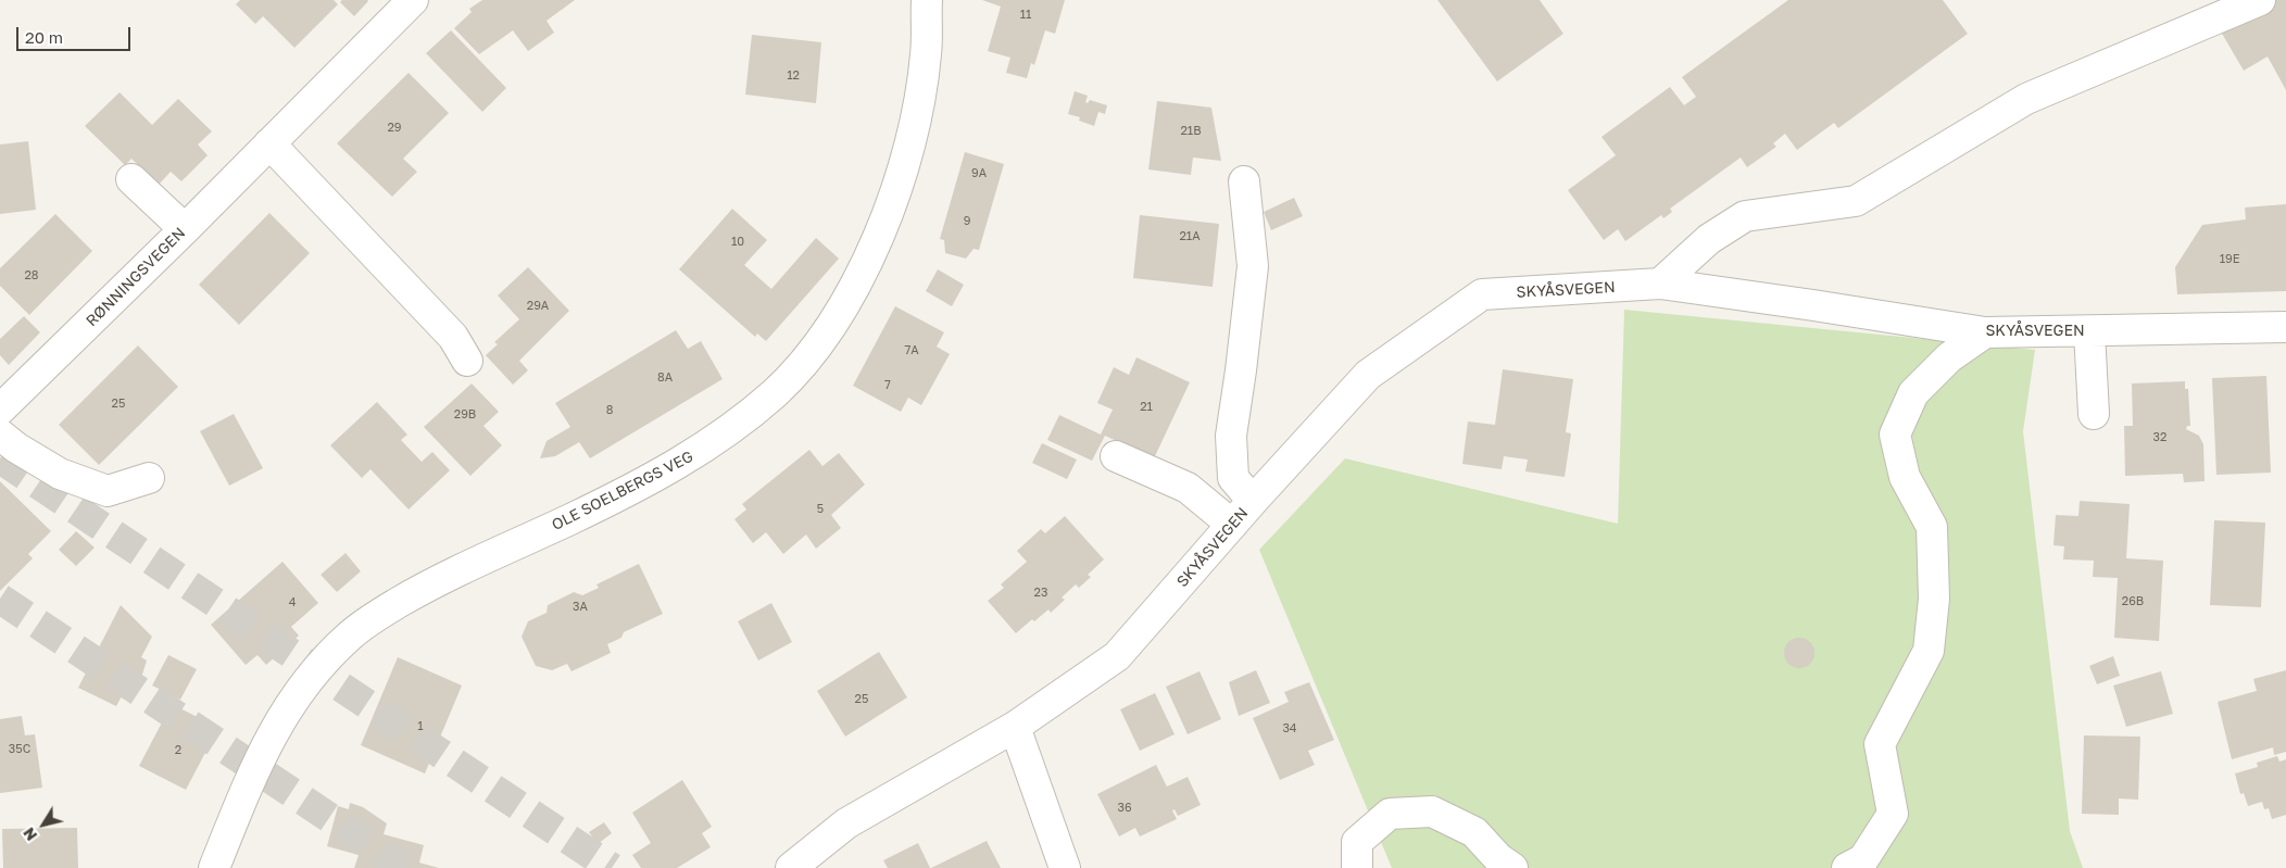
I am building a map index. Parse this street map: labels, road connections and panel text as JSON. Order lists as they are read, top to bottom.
{
  "streets": {
    "street": ["RØNNINGSVEGEN", "SKYÅSVEGEN", "OLE SOELBERGS VEG"]
  },
  "house_numbers": [
    "11",
    "12",
    "29",
    "21B",
    "9A",
    "9",
    "21A",
    "10",
    "19E",
    "28",
    "29A",
    "7A",
    "8A",
    "7",
    "25",
    "21",
    "8",
    "29B",
    "32",
    "5",
    "23",
    "26B",
    "4",
    "3A",
    "25",
    "1",
    "34",
    "35C",
    "2",
    "36"
  ],
  "scale_bar": "20 m",
  "north": "bottom left"
}
